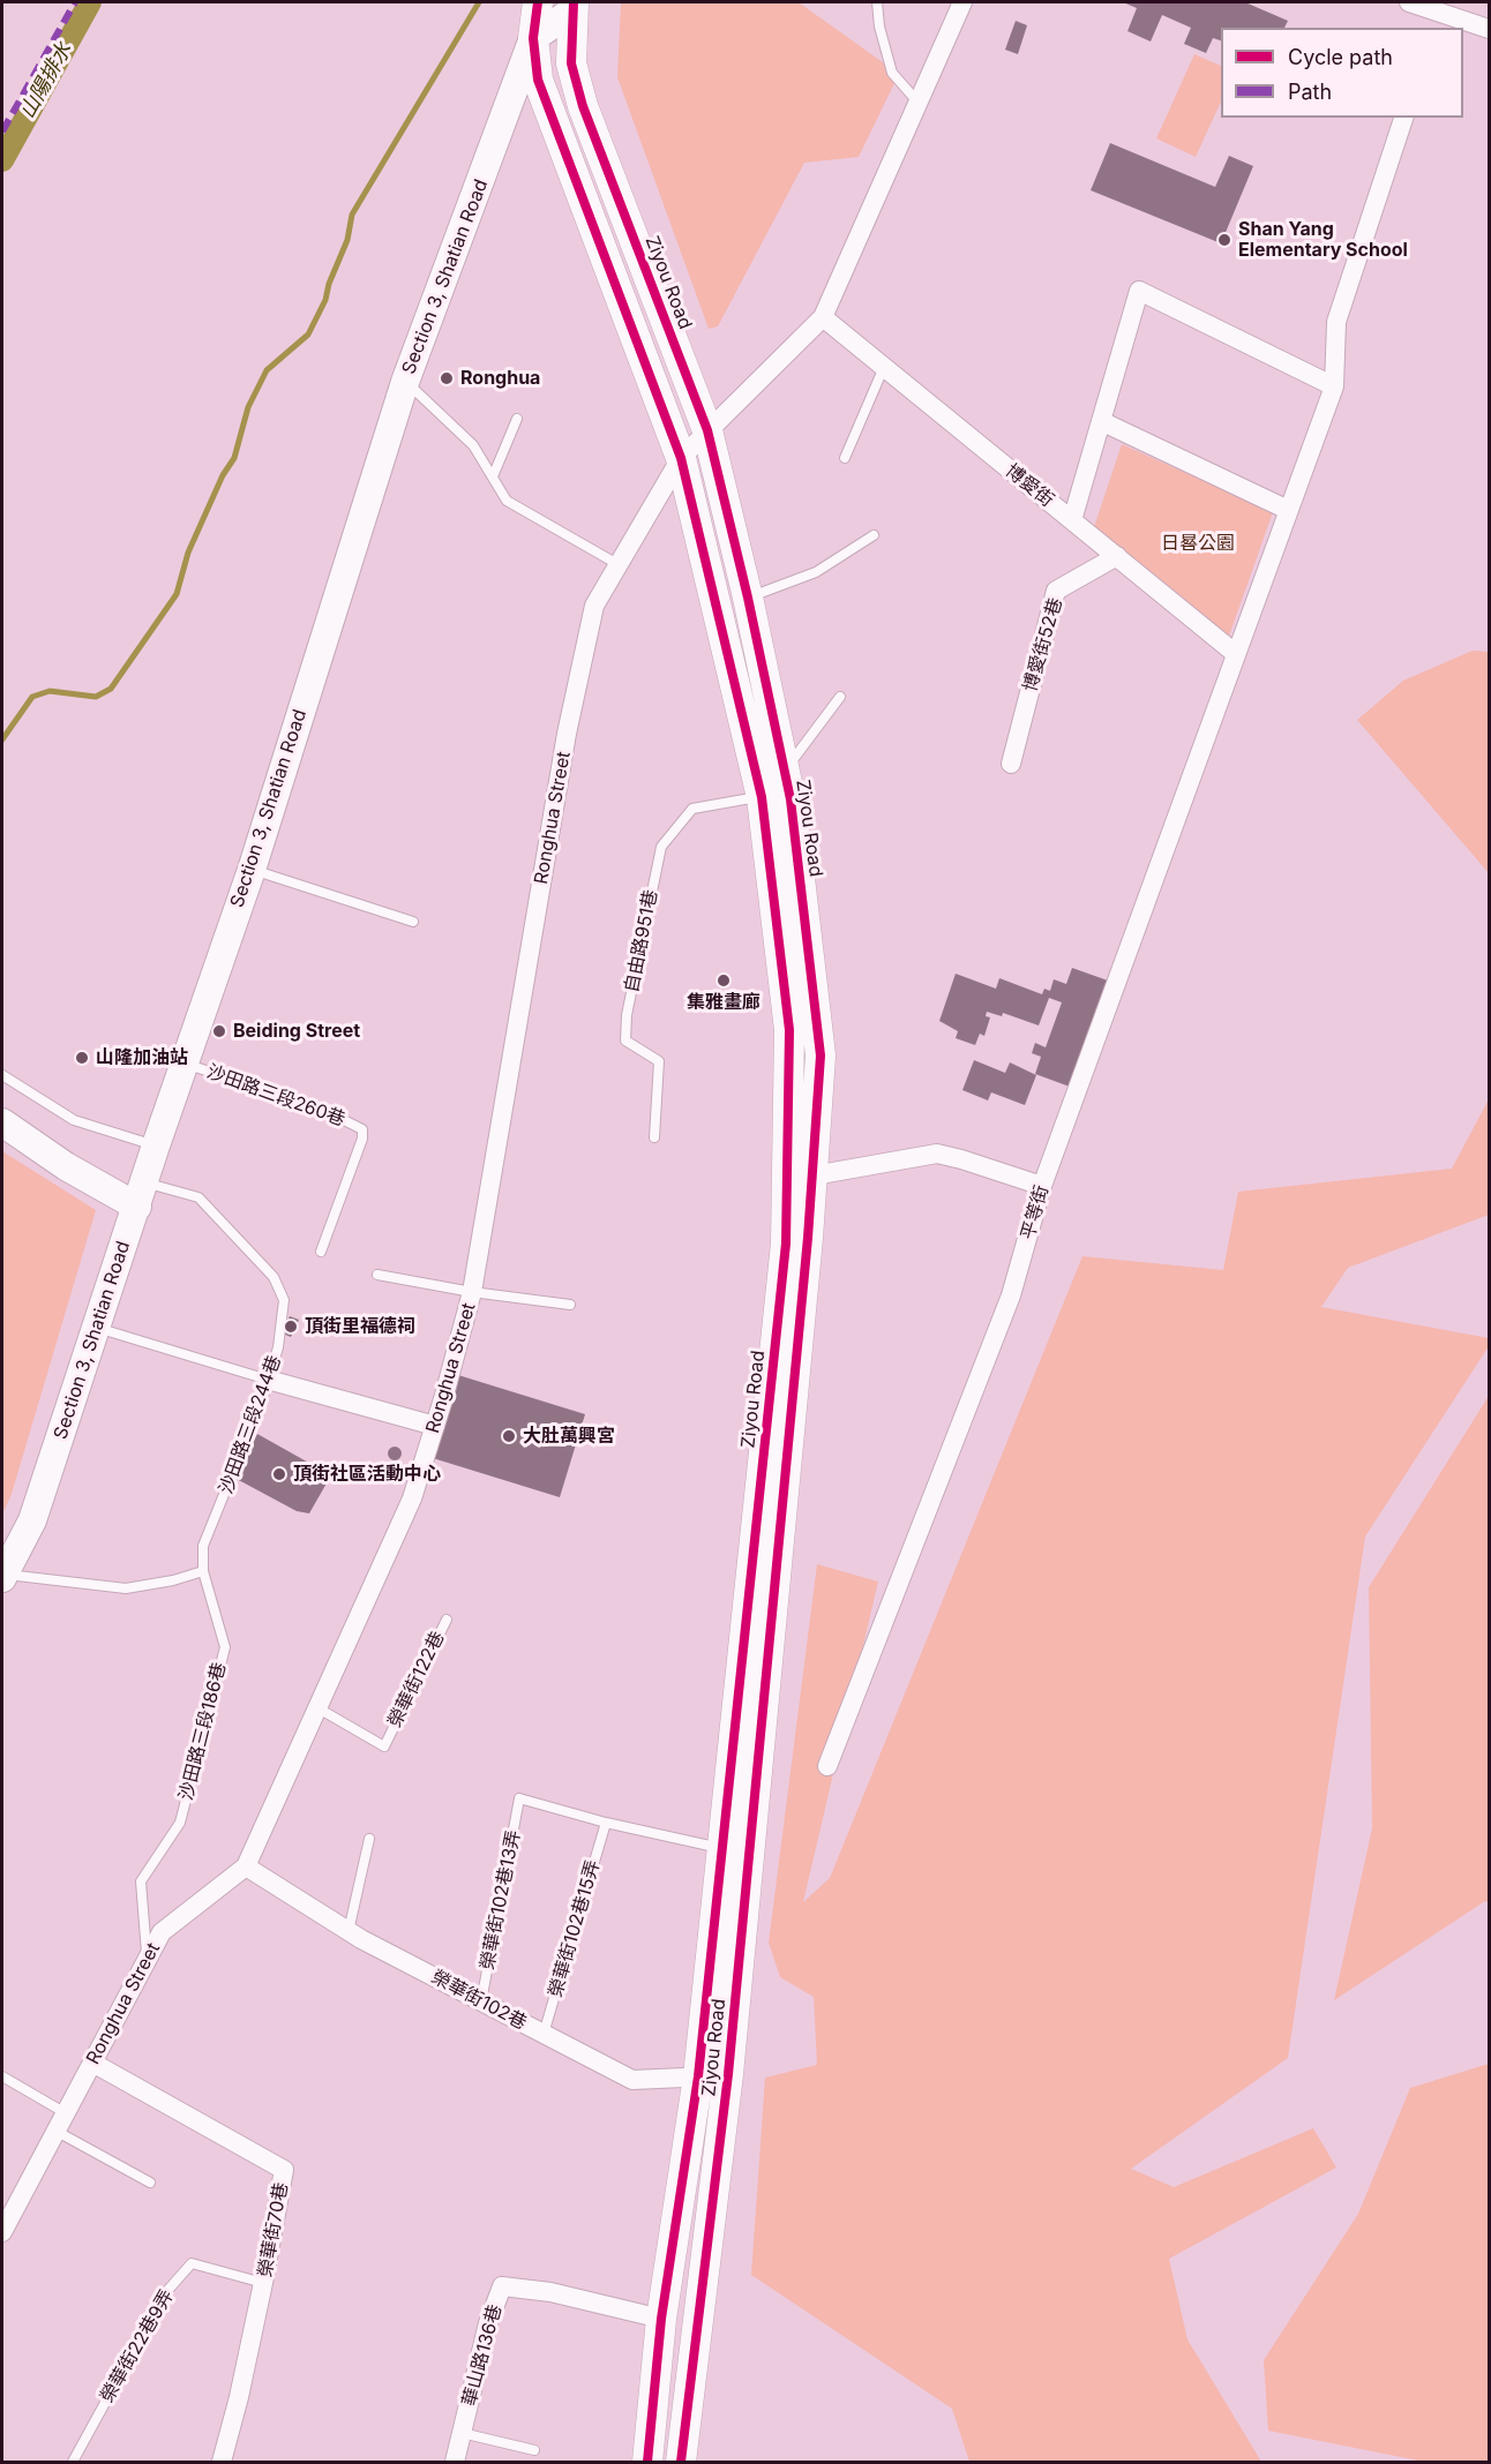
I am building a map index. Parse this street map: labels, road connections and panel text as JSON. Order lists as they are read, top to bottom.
{
  "streets": {
    "main road": ["Section 3, Shatian Road", "Ziyou Road"],
    "street": [
      "博愛街",
      "博愛街52巷",
      "Ronghua Street",
      "平等街",
      "榮華街102巷",
      "榮華街70巷",
      "華山路136巷"
    ],
    "lane": [
      "自由路951巷",
      "沙田路三段260巷",
      "沙田路三段244巷",
      "榮華街122巷",
      "沙田路三段186巷",
      "榮華街102巷13弄",
      "榮華街102巷15弄",
      "榮華街22巷9弄"
    ]
  },
  "crossings": [
    ["Section 3, Shatian Road", "Ziyou Road"],
    ["Section 3, Shatian Road", "沙田路三段260巷"],
    ["Section 3, Shatian Road", "沙田路三段244巷"],
    ["Ziyou Road", "Ronghua Street"],
    ["Ziyou Road", "自由路951巷"],
    ["Ziyou Road", "榮華街102巷"],
    ["Ziyou Road", "華山路136巷"],
    ["博愛街", "博愛街52巷"],
    ["博愛街", "Ronghua Street"],
    ["博愛街", "平等街"],
    ["Ronghua Street", "榮華街122巷"],
    ["Ronghua Street", "沙田路三段186巷"],
    ["Ronghua Street", "榮華街102巷"],
    ["Ronghua Street", "榮華街70巷"],
    ["沙田路三段244巷", "沙田路三段186巷"],
    ["榮華街102巷13弄", "榮華街102巷15弄"],
    ["榮華街102巷13弄", "榮華街102巷"],
    ["榮華街102巷15弄", "榮華街102巷"],
    ["榮華街70巷", "榮華街22巷9弄"]
  ],
  "water": ["山陽排水"],
  "parks": ["日晷公園"],
  "places": [
    "Shan Yang Elementary School",
    "Ronghua",
    "集雅畫廊",
    "Beiding Street",
    "山隆加油站",
    "頂街里福德祠",
    "大肚萬興宮",
    "頂街社區活動中心"
  ],
  "legend": ["Cycle path", "Path"]
}
